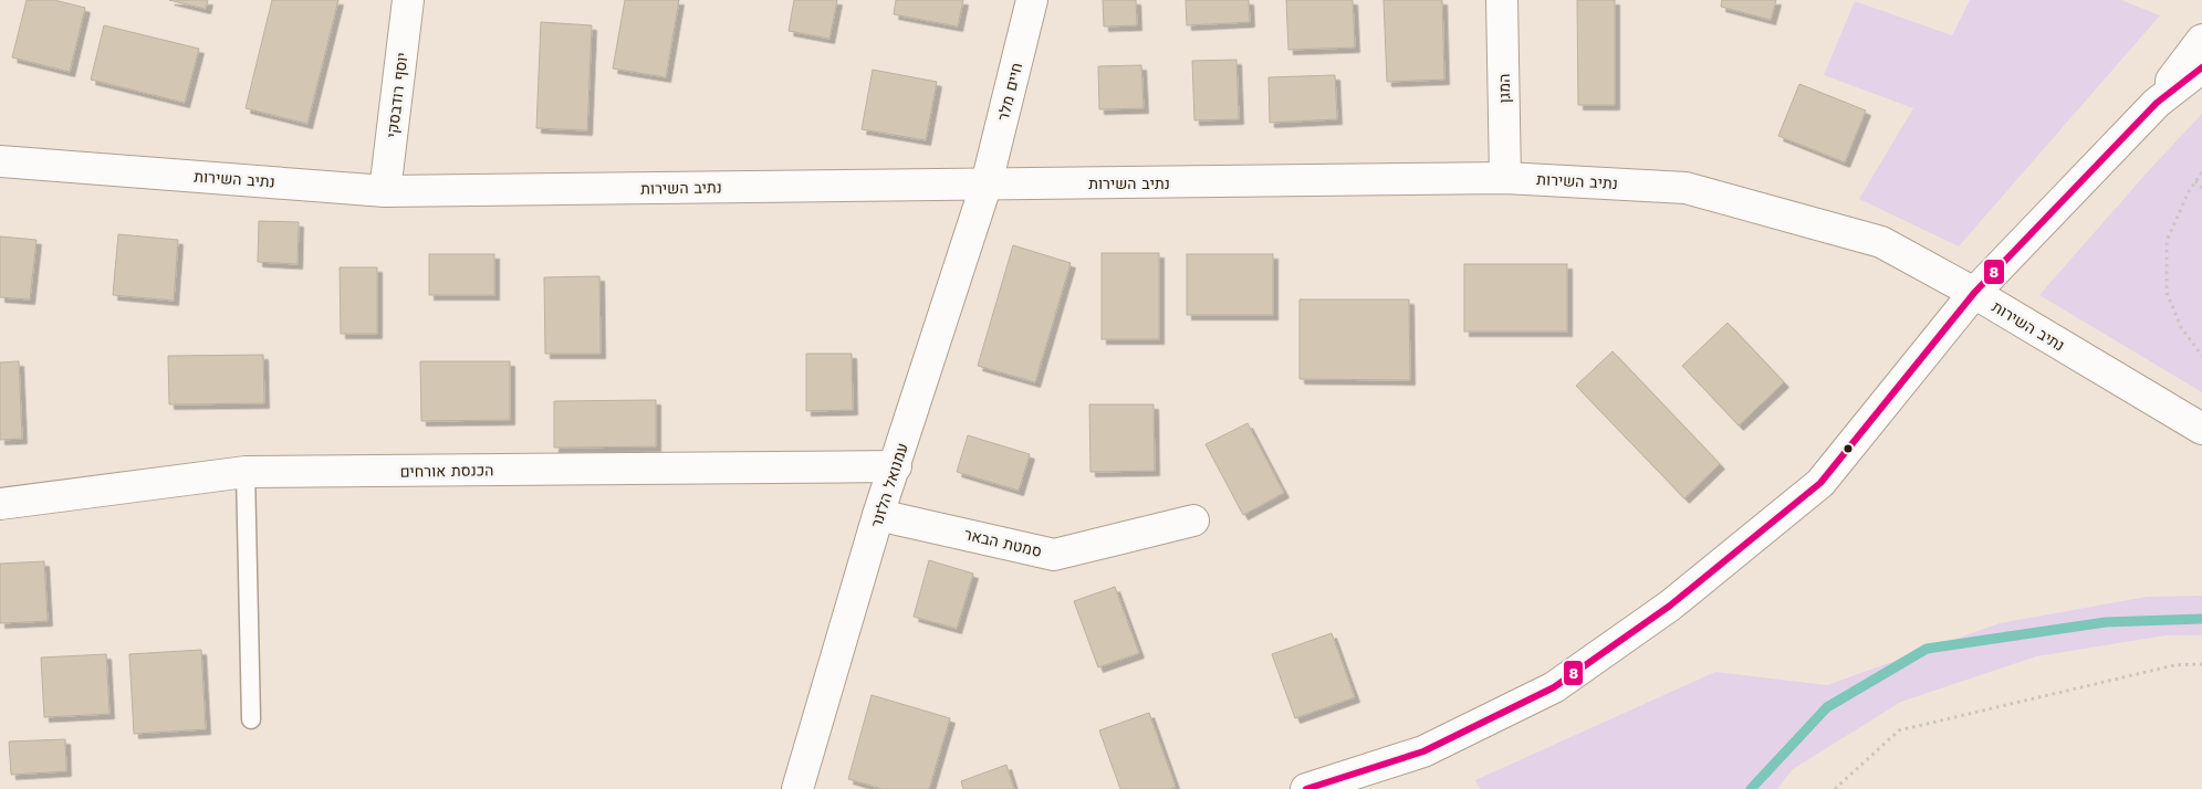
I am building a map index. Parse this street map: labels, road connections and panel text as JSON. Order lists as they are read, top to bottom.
{
  "streets": {
    "street": [
      "המגן",
      "חיים מלר",
      "יוסף רודבסקי",
      "נתיב השירות",
      "הכנסת אורחים",
      "עמנואל הלזנר",
      "סמטת הבאר"
    ]
  },
  "crossings": [
    ["המגן", "נתיב השירות"],
    ["חיים מלר", "נתיב השירות"],
    ["חיים מלר", "עמנואל הלזנר"],
    ["יוסף רודבסקי", "נתיב השירות"],
    ["נתיב השירות", "עמנואל הלזנר"],
    ["הכנסת אורחים", "עמנואל הלזנר"],
    ["עמנואל הלזנר", "סמטת הבאר"]
  ],
  "lines": ["transit line 8"]
}
